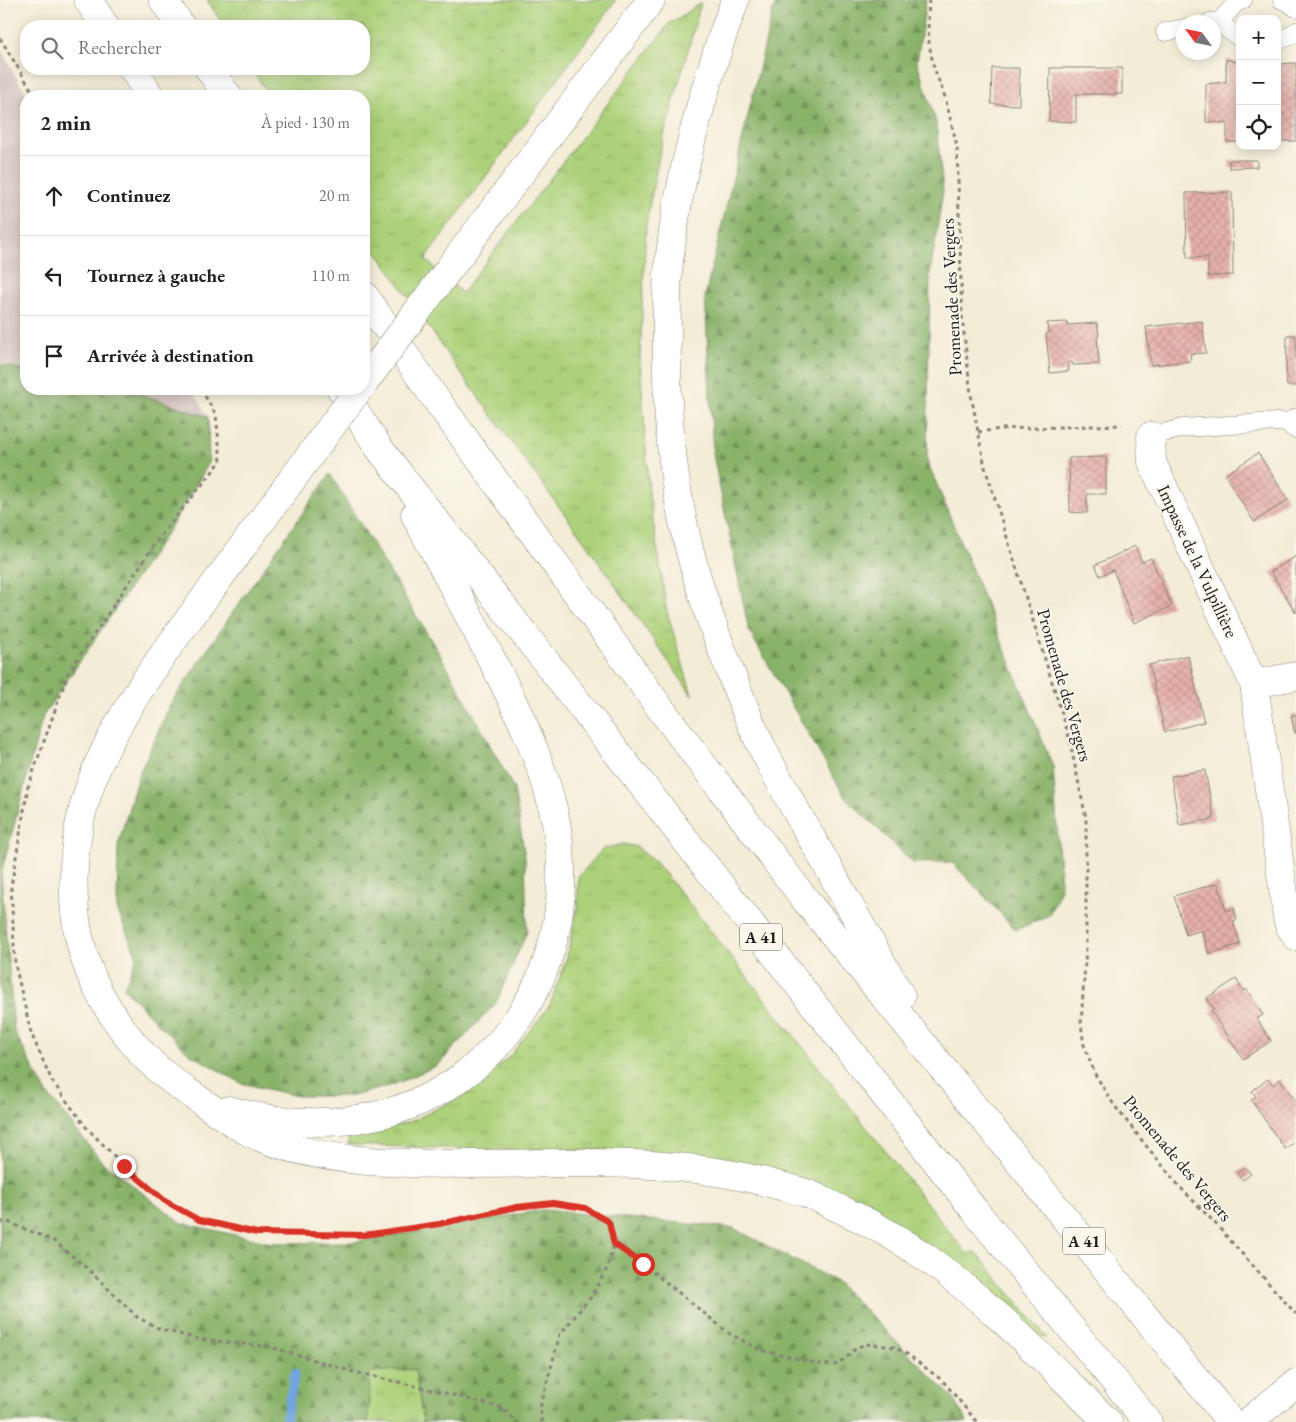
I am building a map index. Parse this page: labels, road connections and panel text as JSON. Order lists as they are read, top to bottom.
{
  "streets": {
    "main road": ["Impasse de la Vulpillière", "A 41"],
    "path": ["Promenade des Vergers"]
  },
  "north": "top left",
  "page": {
    "map_buttons": ["+", "−"],
    "search": "Rechercher",
    "heading": ["2 min", "À pied · 130 m"],
    "list": [
      ["Continuez", "20 m"],
      ["Tournez à gauche", "110 m"],
      "Arrivée à destination"
    ]
  }
}
